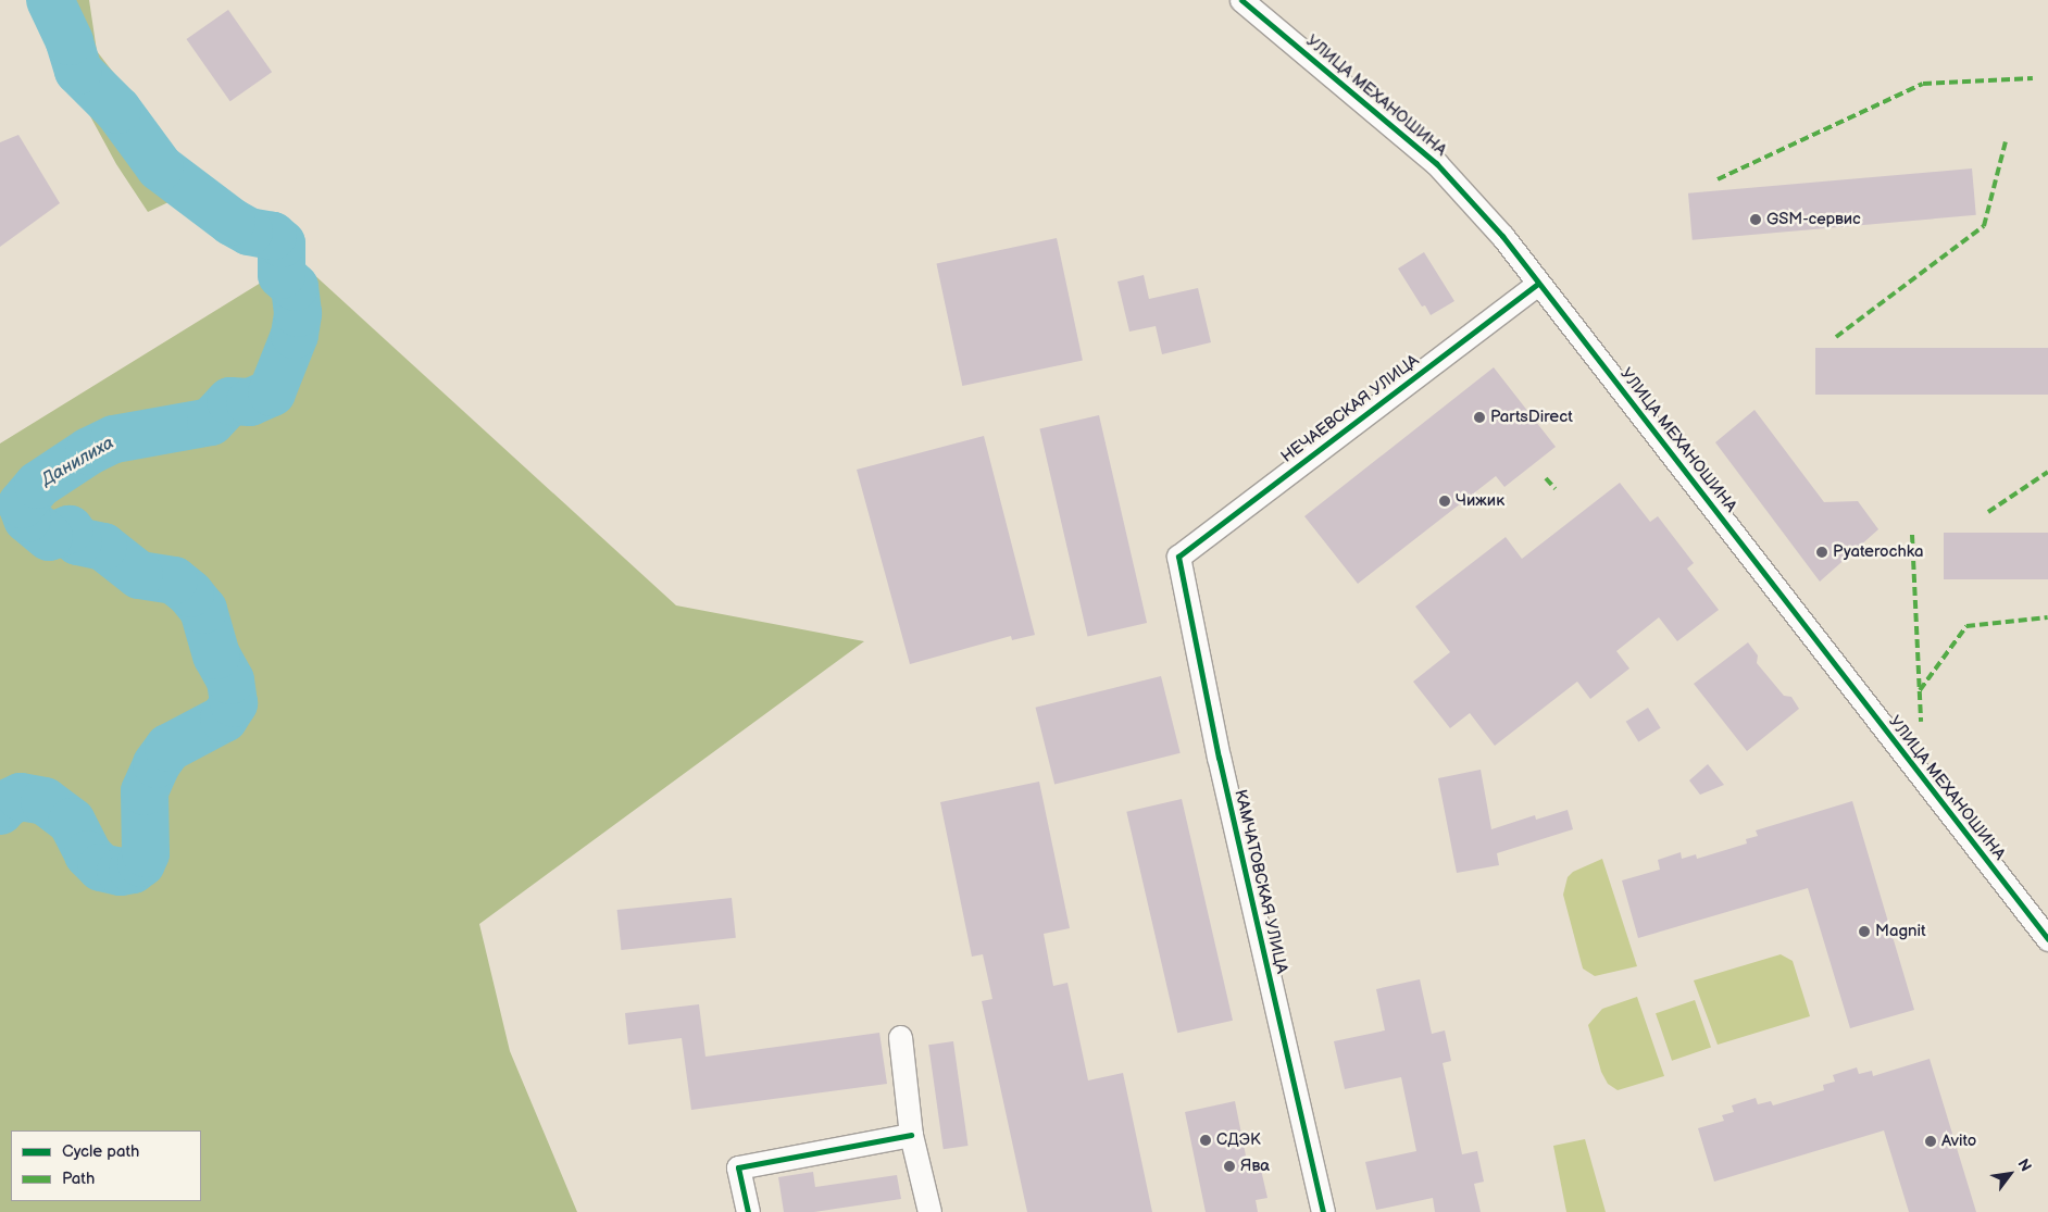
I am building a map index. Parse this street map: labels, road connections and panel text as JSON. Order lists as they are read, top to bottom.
{
  "streets": {
    "street": ["УЛИЦА МЕХАНОШИНА", "НЕЧАЕВСКАЯ УЛИЦА", "КАМЧАТОВСКАЯ УЛИЦА"]
  },
  "crossings": [
    ["УЛИЦА МЕХАНОШИНА", "НЕЧАЕВСКАЯ УЛИЦА"],
    ["НЕЧАЕВСКАЯ УЛИЦА", "КАМЧАТОВСКАЯ УЛИЦА"]
  ],
  "water": ["Данилиха"],
  "places": [
    "GSM-сервис",
    "PartsDirect",
    "Чижик",
    "Pyaterochka",
    "Magnit",
    "СДЭК",
    "Avito",
    "Ява"
  ],
  "legend": ["Cycle path", "Path"],
  "north": "top right"
}
